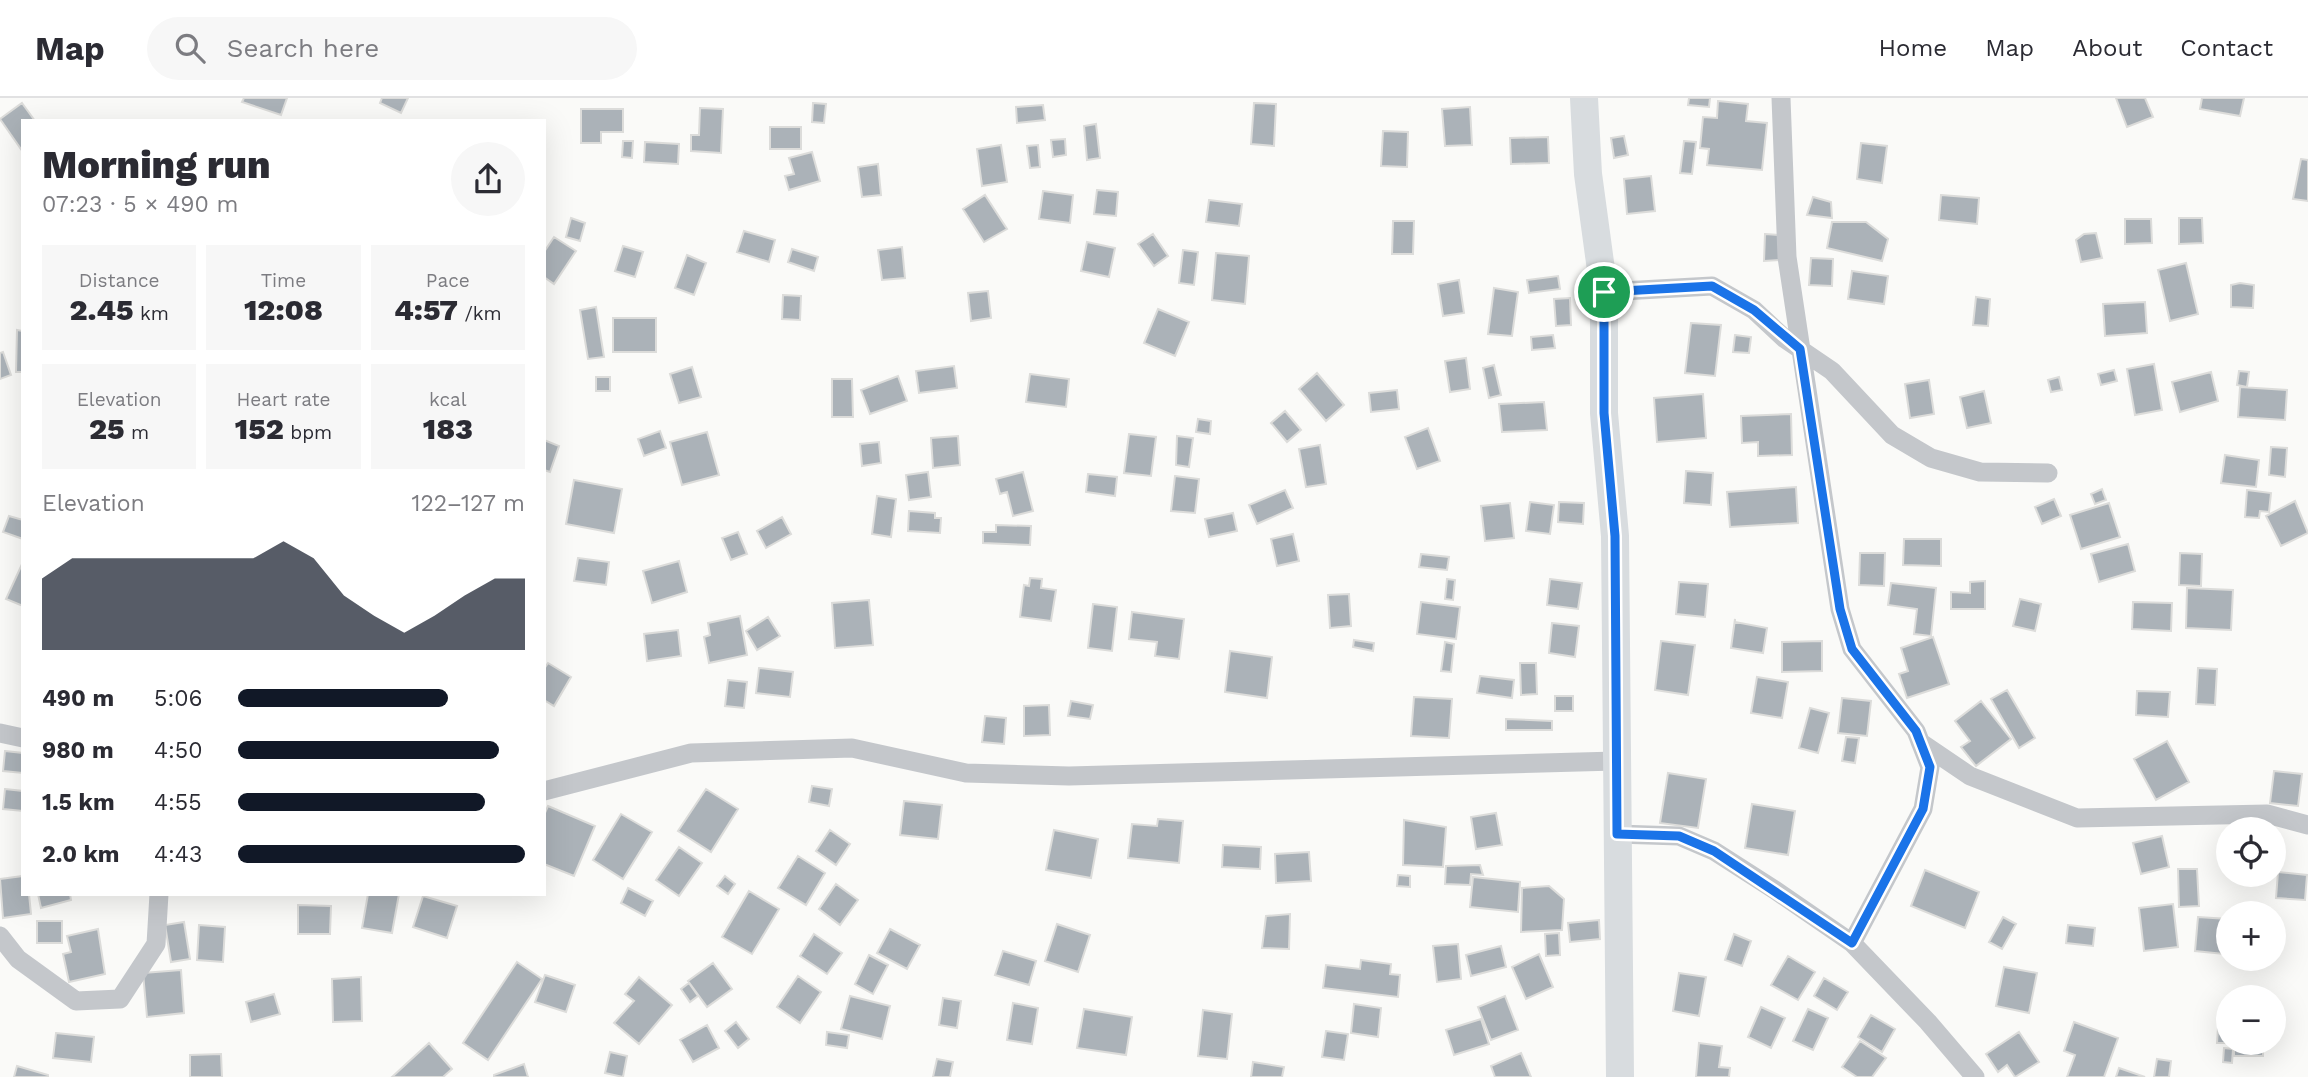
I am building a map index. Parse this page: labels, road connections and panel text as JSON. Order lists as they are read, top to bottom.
{
  "page": {
    "header": "Map",
    "search": "Search here",
    "nav": [
      "Home",
      "Map",
      "About",
      "Contact"
    ],
    "heading": ["Morning run", "07:23 · 5 × 490 m"],
    "stats": [
      ["Distance", "2.45 km"],
      ["Time", "12:08"],
      ["Pace", "4:57 /km"],
      ["Elevation", "25 m"],
      ["Heart rate", "152 bpm"],
      ["kcal", "183"]
    ],
    "chart": ["Elevation", "122–127 m"],
    "list": [
      {
        "name": "490 m",
        "note": "5:06"
      },
      {
        "name": "980 m",
        "note": "4:50"
      },
      {
        "name": "1.5 km",
        "note": "4:55"
      },
      {
        "name": "2.0 km",
        "note": "4:43"
      }
    ],
    "map_buttons": ["+", "−"]
  }
}
